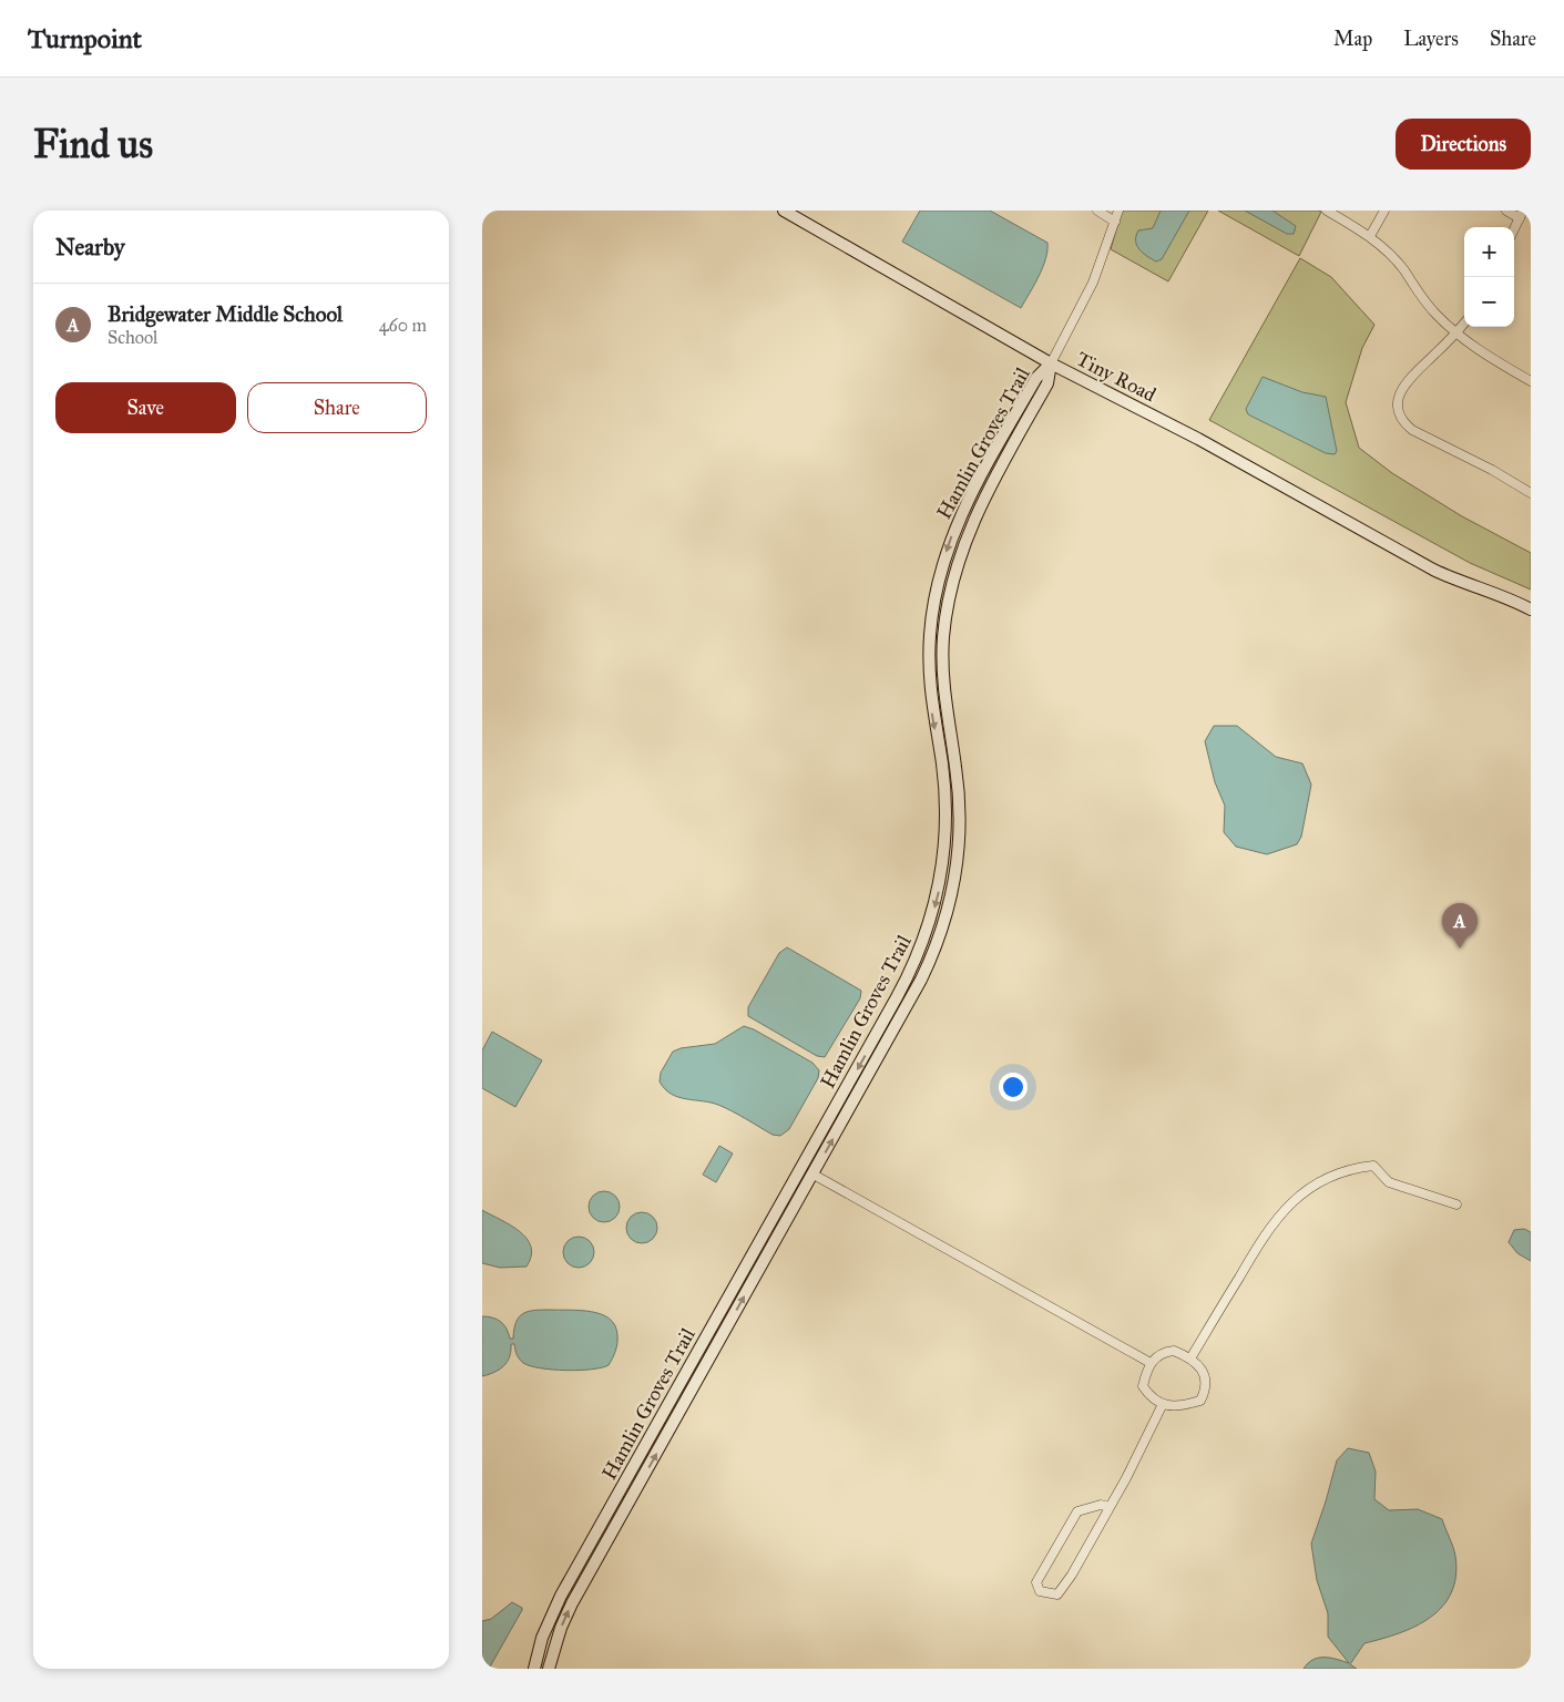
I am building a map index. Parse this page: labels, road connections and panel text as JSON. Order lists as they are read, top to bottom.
{
  "streets": {
    "street": ["Tiny Road", "Hamlin Groves Trail"]
  },
  "crossings": [
    ["Tiny Road", "Hamlin Groves Trail"]
  ],
  "page": {
    "header": "Turnpoint",
    "nav": ["Map", "Layers", "Share"],
    "buttons": [
      "Directions",
      ["Save", "Share"]
    ],
    "title": "Find us",
    "heading": "Nearby",
    "map_buttons": ["+", "−"],
    "list": [
      {
        "mark": "A",
        "name": "Bridgewater Middle School",
        "note": "School",
        "value": "460 m"
      }
    ],
    "pins": "A"
  }
}
